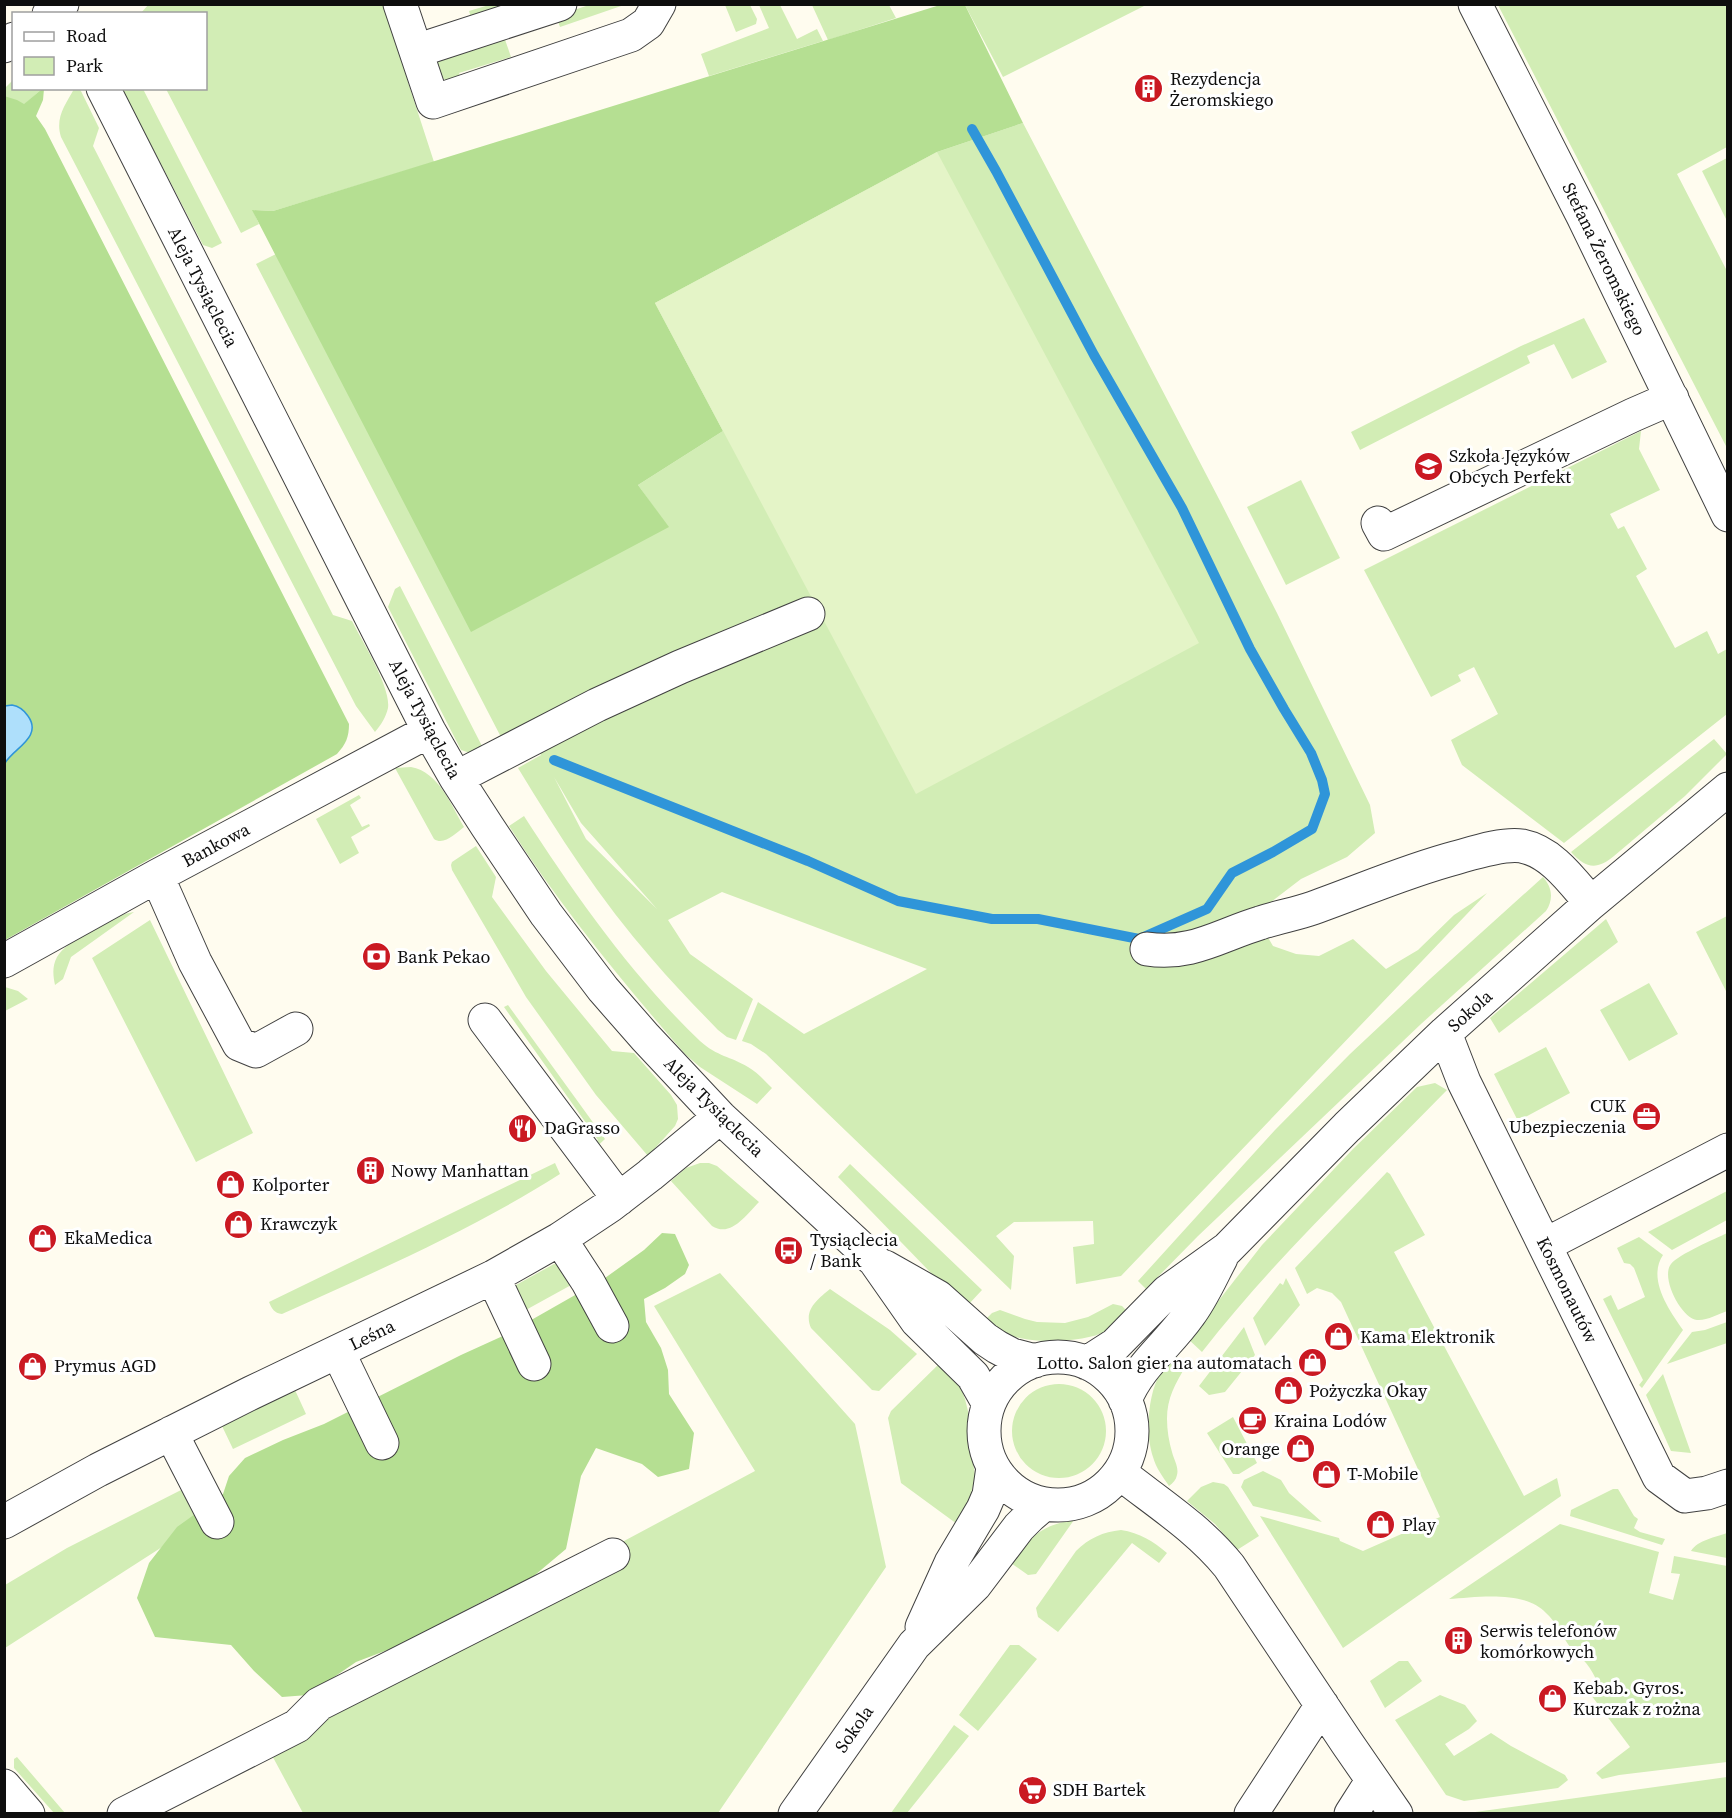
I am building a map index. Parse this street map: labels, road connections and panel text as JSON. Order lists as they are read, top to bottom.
{
  "streets": {
    "street": [
      "Stefana Żeromskiego",
      "Aleja Tysiąclecia",
      "Bankowa",
      "Sokola",
      "Kosmonautów",
      "Leśna"
    ]
  },
  "crossings": [
    ["Aleja Tysiąclecia", "Bankowa"],
    ["Aleja Tysiąclecia", "Sokola"],
    ["Aleja Tysiąclecia", "Leśna"],
    ["Sokola", "Kosmonautów"]
  ],
  "places": {
    "building": ["Rezydencja Żeromskiego", "Nowy Manhattan", "Serwis telefonów komórkowych"],
    "school or university": ["Szkoła Języków Obcych Perfekt"],
    "bank": ["Bank Pekao"],
    "office": ["CUK Ubezpieczenia"],
    "restaurant": ["DaGrasso"],
    "shop": [
      "Kolporter",
      "Krawczyk",
      "EkaMedica",
      "Kama Elektronik",
      "Lotto. Salon gier na automatach",
      "Prymus AGD",
      "Pożyczka Okay",
      "Orange",
      "T-Mobile",
      "Play",
      "Kebab. Gyros. Kurczak z rożna"
    ],
    "bus stop": ["Tysiąclecia / Bank"],
    "cafe": ["Kraina Lodów"],
    "supermarket": ["SDH Bartek"]
  },
  "legend": ["Road", "Park"]
}
